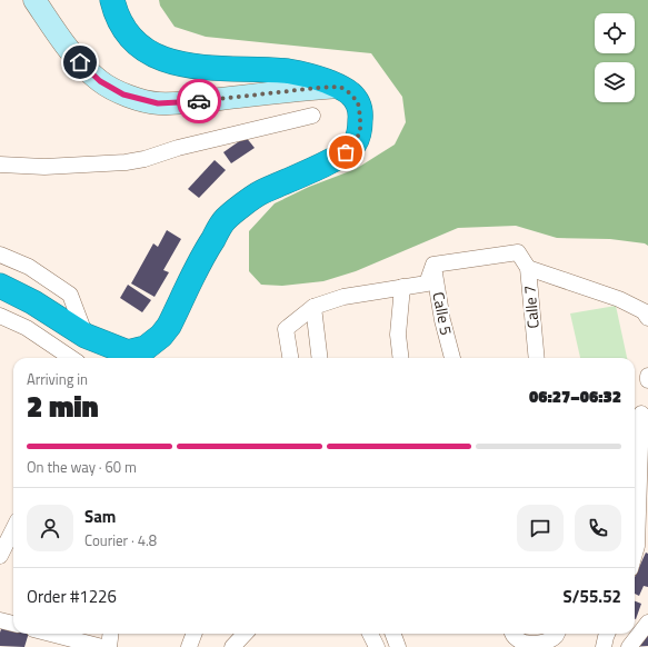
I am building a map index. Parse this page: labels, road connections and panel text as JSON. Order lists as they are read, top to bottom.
{
  "streets": {
    "street": ["Calle 7", "Calle 5"]
  },
  "crossings": [
    ["Calle 7", "Calle 5"]
  ],
  "page": {
    "heading": ["2 min", "Arriving in", "06:27–06:32"],
    "panel": [
      "Sam",
      "Courier · 4.8",
      "Order #1226",
      "S/55.52"
    ],
    "bar": "On the way · 60 m"
  }
}
